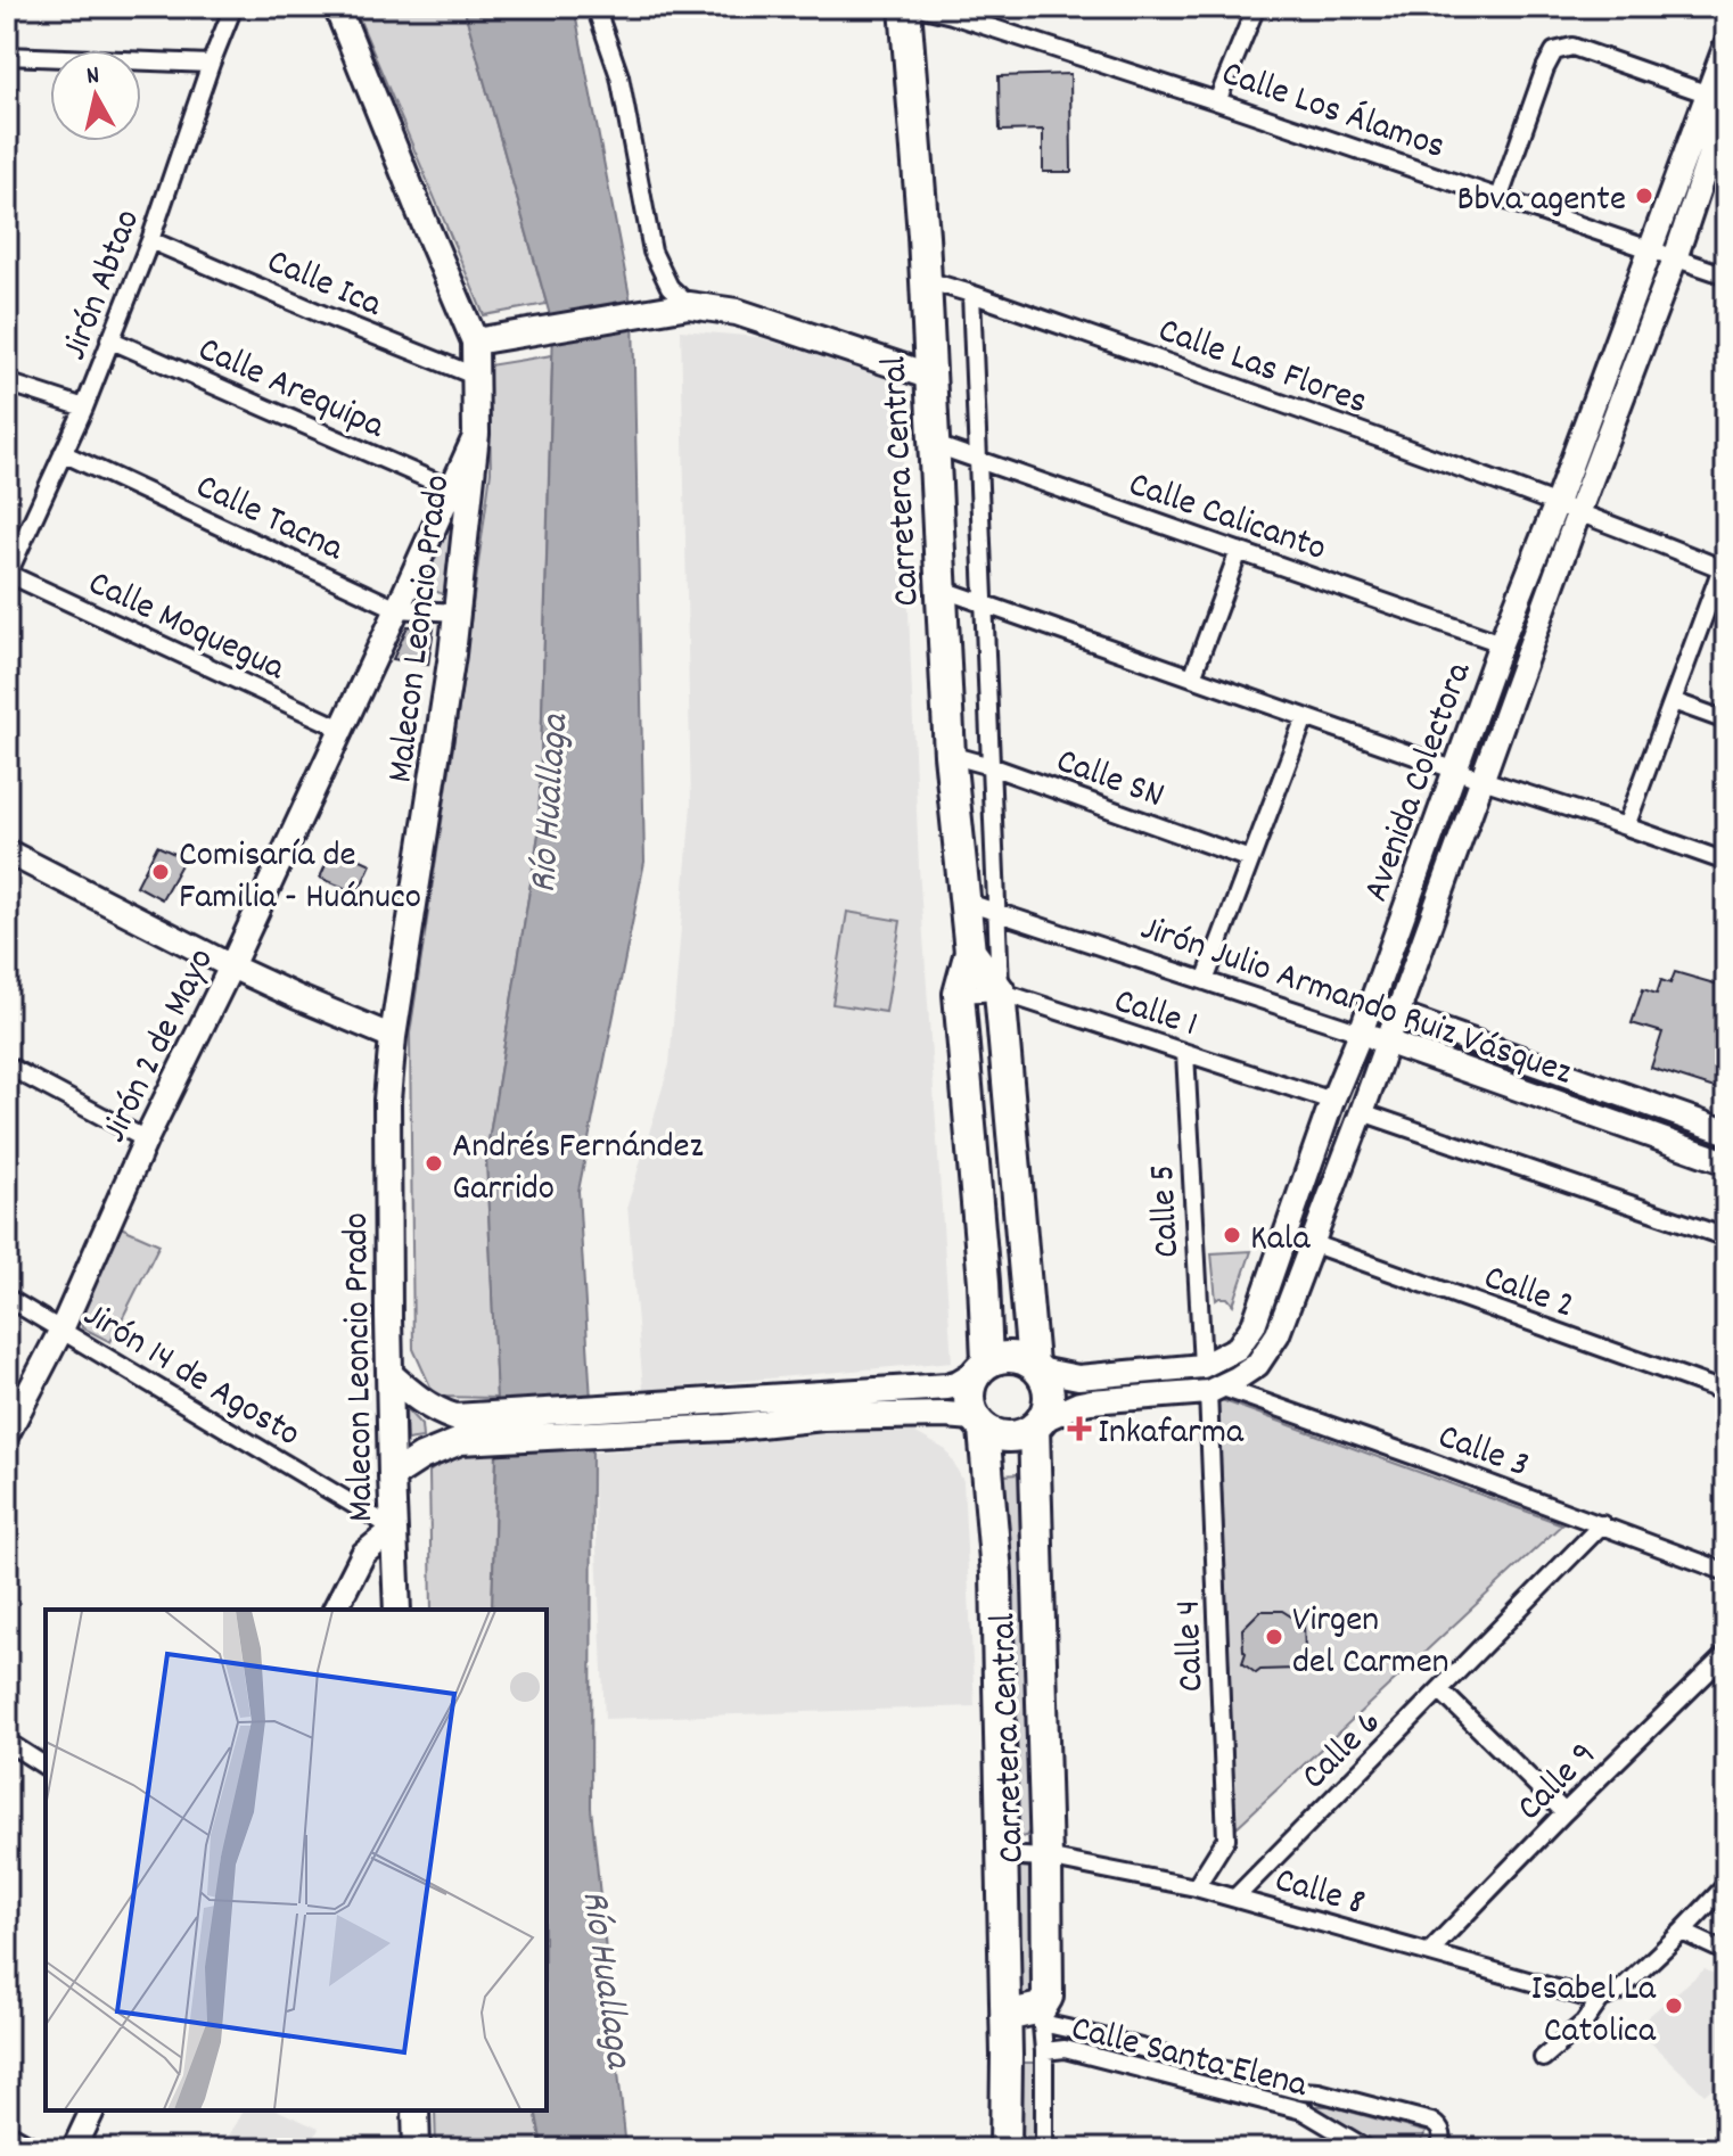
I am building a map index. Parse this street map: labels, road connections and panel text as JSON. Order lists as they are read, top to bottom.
{
  "streets": {
    "highway": ["Carretera Central"],
    "main road": ["Malecon Leoncio Prado"],
    "street": [
      "Calle Los Álamos",
      "Calle Ica",
      "Jirón Abtao",
      "Calle Las Flores",
      "Calle Arequipa",
      "Calle Calicanto",
      "Calle Tacna",
      "Calle Moquegua",
      "Calle SN",
      "Avenida Colectora",
      "Jirón Julio Armando Ruiz Vásquez",
      "Calle 1",
      "Jirón 2 de Mayo",
      "Calle 5",
      "Calle 2",
      "Jirón 14 de Agosto",
      "Calle 3",
      "Calle 4",
      "Calle 6",
      "Calle 9",
      "Calle 8",
      "Calle Santa Elena"
    ]
  },
  "crossings": [
    ["Calle Los Álamos", "Avenida Colectora"],
    ["Calle Ica", "Jirón Abtao"],
    ["Calle Ica", "Malecon Leoncio Prado"],
    ["Jirón Abtao", "Calle Arequipa"],
    ["Jirón Abtao", "Calle Tacna"],
    ["Jirón Abtao", "Calle Moquegua"],
    ["Calle Las Flores", "Carretera Central"],
    ["Calle Las Flores", "Avenida Colectora"],
    ["Calle Arequipa", "Jirón 2 de Mayo"],
    ["Carretera Central", "Calle Calicanto"],
    ["Carretera Central", "Calle SN"],
    ["Carretera Central", "Avenida Colectora"],
    ["Carretera Central", "Jirón Julio Armando Ruiz Vásquez"],
    ["Carretera Central", "Calle 1"],
    ["Carretera Central", "Calle 8"],
    ["Calle Calicanto", "Avenida Colectora"],
    ["Calle Tacna", "Malecon Leoncio Prado"],
    ["Calle Tacna", "Jirón 2 de Mayo"],
    ["Calle Moquegua", "Jirón 2 de Mayo"],
    ["Malecon Leoncio Prado", "Jirón 2 de Mayo"],
    ["Malecon Leoncio Prado", "Jirón 14 de Agosto"],
    ["Avenida Colectora", "Jirón Julio Armando Ruiz Vásquez"],
    ["Avenida Colectora", "Calle 1"],
    ["Avenida Colectora", "Calle 5"],
    ["Avenida Colectora", "Calle 2"],
    ["Avenida Colectora", "Calle 3"],
    ["Avenida Colectora", "Calle 4"],
    ["Calle 1", "Calle 5"],
    ["Jirón 2 de Mayo", "Jirón 14 de Agosto"],
    ["Calle 3", "Calle 4"],
    ["Calle 3", "Calle 6"],
    ["Calle 4", "Calle 8"],
    ["Calle 6", "Calle 8"],
    ["Calle 9", "Calle 8"]
  ],
  "water": ["Río Huallaga"],
  "places": {
    "other": [
      "Bbva agente",
      "Comisaría de Familia - Huánuco",
      "Andrés Fernández Garrido",
      "Kala",
      "Virgen del Carmen",
      "Isabel La Catolica"
    ],
    "health": ["Inkafarma"]
  },
  "north": "top"
}
